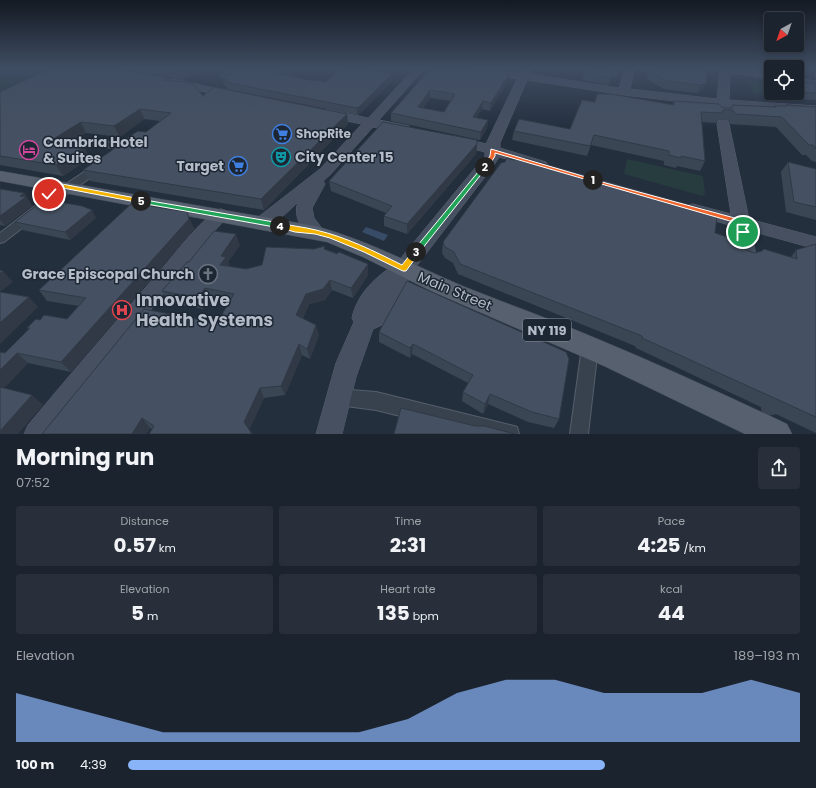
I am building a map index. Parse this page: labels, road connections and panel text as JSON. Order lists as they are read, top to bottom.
{
  "streets": {
    "main road": ["Main Street", "NY 119"]
  },
  "places": {
    "supermarket": ["ShopRite", "Target"],
    "hotel": ["Cambria Hotel & Suites"],
    "theatre": ["City Center 15"],
    "church": ["Grace Episcopal Church"],
    "hospital": ["Innovative Health Systems"]
  },
  "north": "bottom left",
  "page": {
    "pins": [
      "2",
      "1",
      "5",
      "4",
      "3"
    ],
    "heading": ["Morning run", "07:52"],
    "stats": [
      ["Distance", "0.57 km"],
      ["Time", "2:31"],
      ["Pace", "4:25 /km"],
      ["Elevation", "5 m"],
      ["Heart rate", "135 bpm"],
      ["kcal", "44"]
    ],
    "chart": ["Elevation", "189–193 m"],
    "list": [
      {
        "name": "100 m",
        "note": "4:39"
      }
    ]
  }
}
